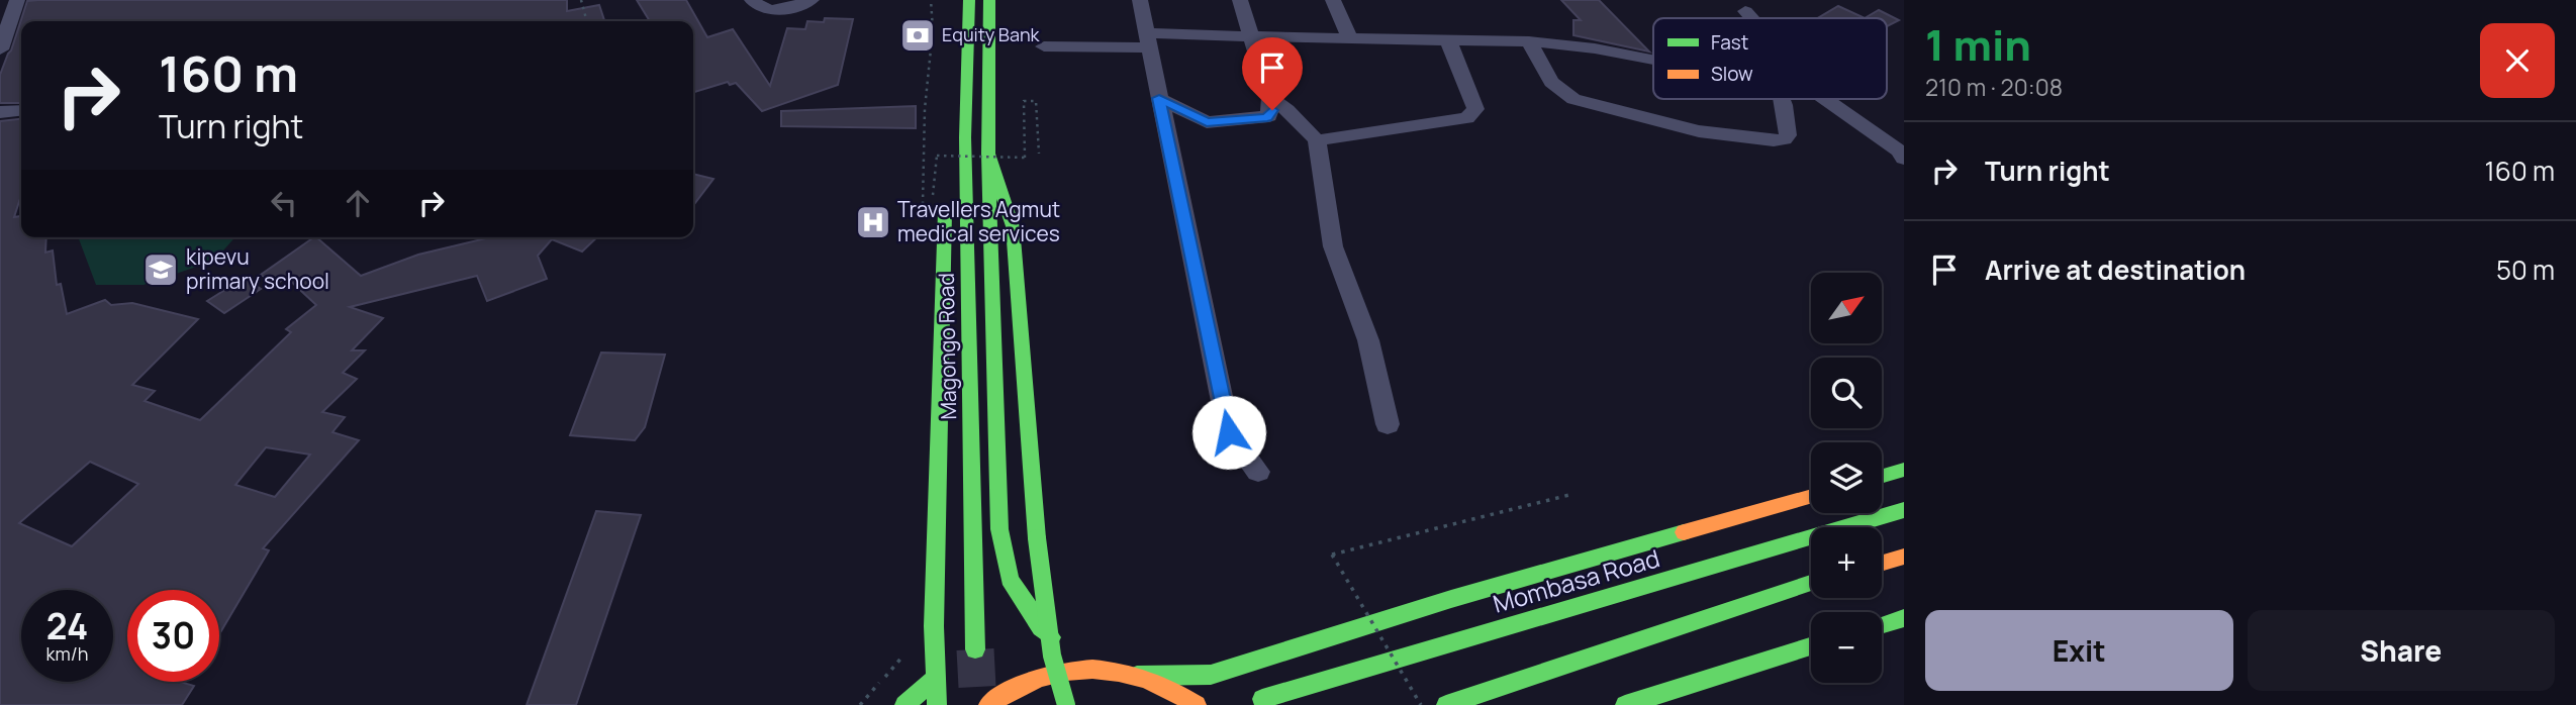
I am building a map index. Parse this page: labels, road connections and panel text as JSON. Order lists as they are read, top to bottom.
{
  "streets": {
    "main road": ["Magongo Road", "Mombasa Road"]
  },
  "places": {
    "bank": ["Equity Bank"],
    "hospital": ["Travellers Agmut medical services"],
    "school or university": ["kipevu primary school"]
  },
  "legend": ["Fast", "Slow"],
  "north": "top right",
  "page": {
    "heading": ["1 min", "210 m · 20:08"],
    "turn": ["160 m", "Turn right"],
    "list": [
      {
        "name": "Turn right",
        "value": "160 m"
      },
      {
        "name": "Arrive at destination",
        "value": "50 m"
      }
    ],
    "map_buttons": ["+", "−"],
    "speed": "24 km/h",
    "limit": "30",
    "buttons": ["Exit", "Share"]
  }
}
